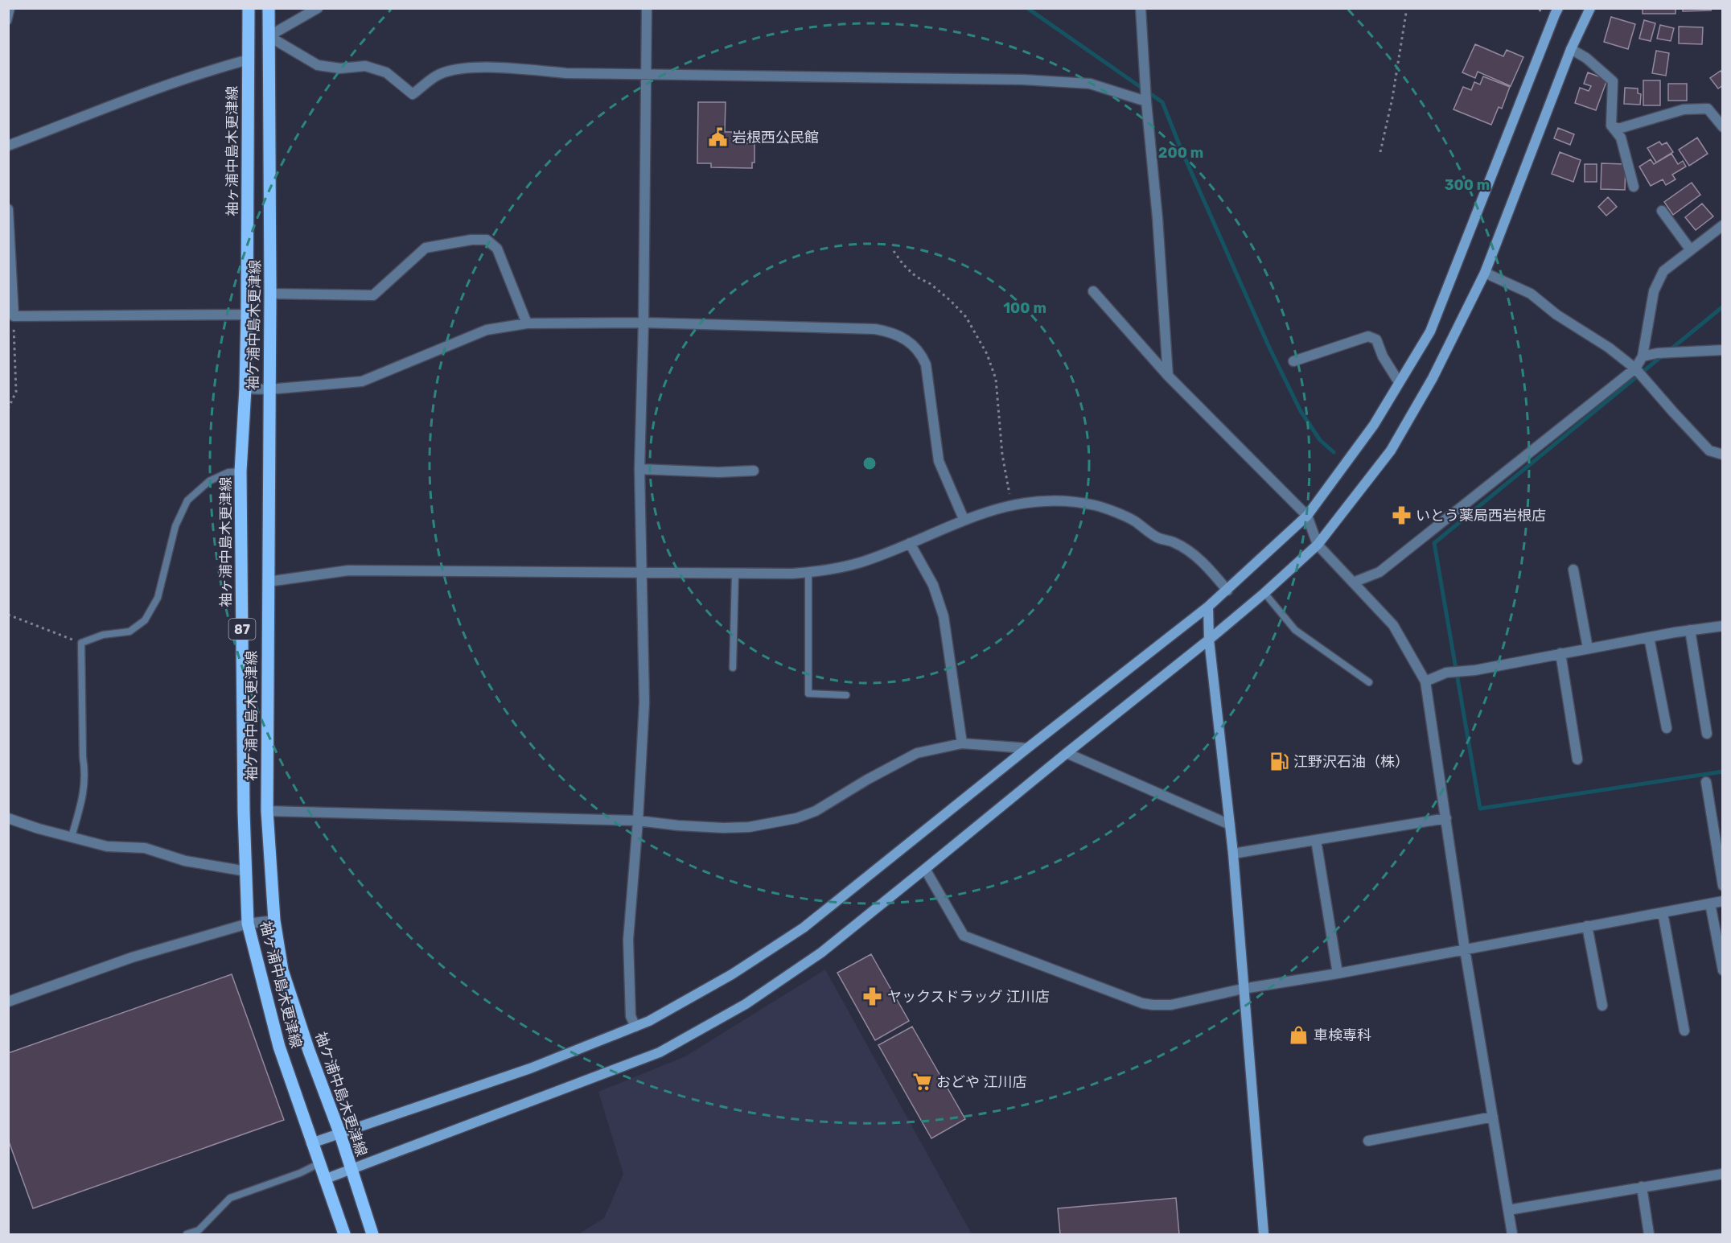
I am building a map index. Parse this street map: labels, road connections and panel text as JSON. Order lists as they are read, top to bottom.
{
  "streets": {
    "main road": ["袖ヶ浦中島木更津線", "袖ケ浦中島木更津線", "87"]
  },
  "places": {
    "public building": ["岩根西公民館"],
    "pharmacy": ["いとう薬局西岩根店", "ヤックスドラッグ 江川店"],
    "fuel station": ["江野沢石油（株）"],
    "shop": ["車検専科"],
    "supermarket": ["おどや 江川店"]
  },
  "rings": ["200 m", "300 m", "100 m"]
}
